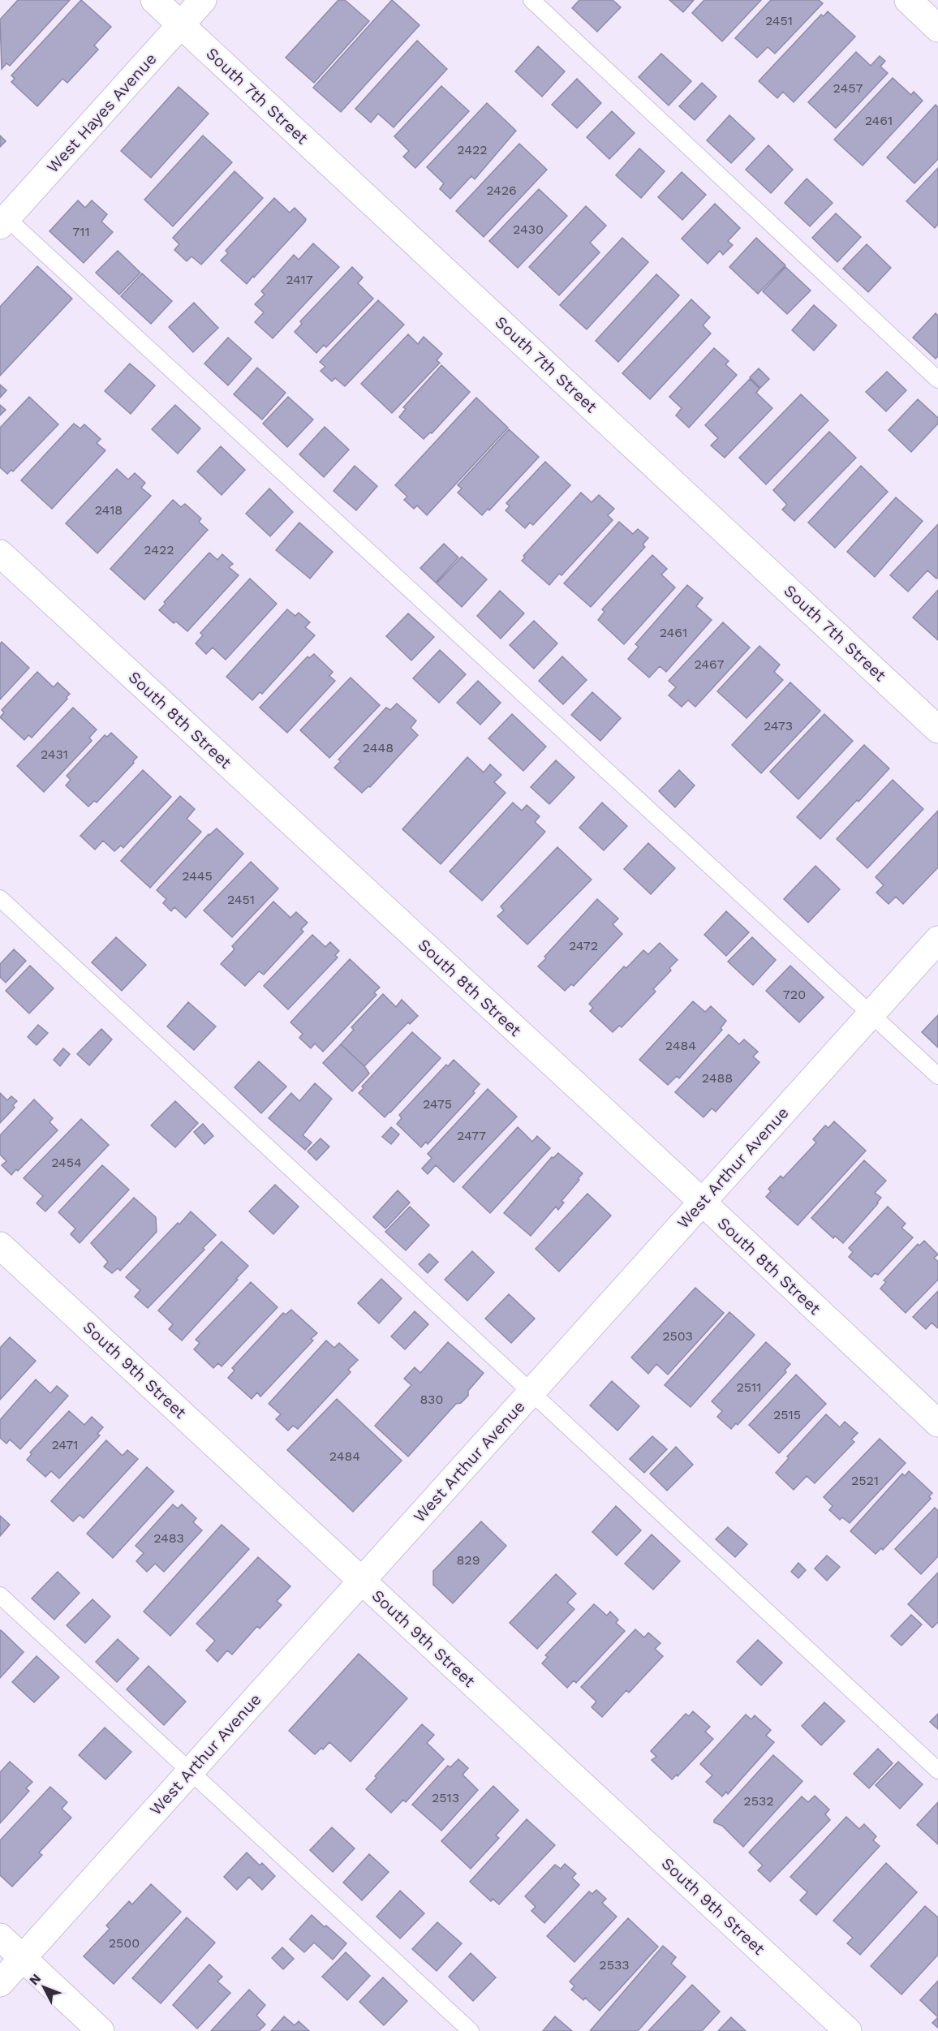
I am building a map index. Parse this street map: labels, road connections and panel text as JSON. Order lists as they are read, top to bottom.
{
  "streets": {
    "street": [
      "South 7th Street",
      "West Hayes Avenue",
      "South 8th Street",
      "West Arthur Avenue",
      "South 9th Street"
    ]
  },
  "crossings": [
    ["South 7th Street", "West Hayes Avenue"],
    ["South 8th Street", "West Arthur Avenue"],
    ["West Arthur Avenue", "South 9th Street"]
  ],
  "house_numbers": [
    "2451",
    "2457",
    "2461",
    "2422",
    "2426",
    "2430",
    "711",
    "2417",
    "2418",
    "2422",
    "2461",
    "2467",
    "2473",
    "2448",
    "2431",
    "2445",
    "2451",
    "2472",
    "720",
    "2484",
    "2488",
    "2475",
    "2477",
    "2454",
    "2503",
    "2511",
    "830",
    "2515",
    "2471",
    "2484",
    "2521",
    "2483",
    "829",
    "2513",
    "2532",
    "2500",
    "2533"
  ],
  "north": "top left"
}
